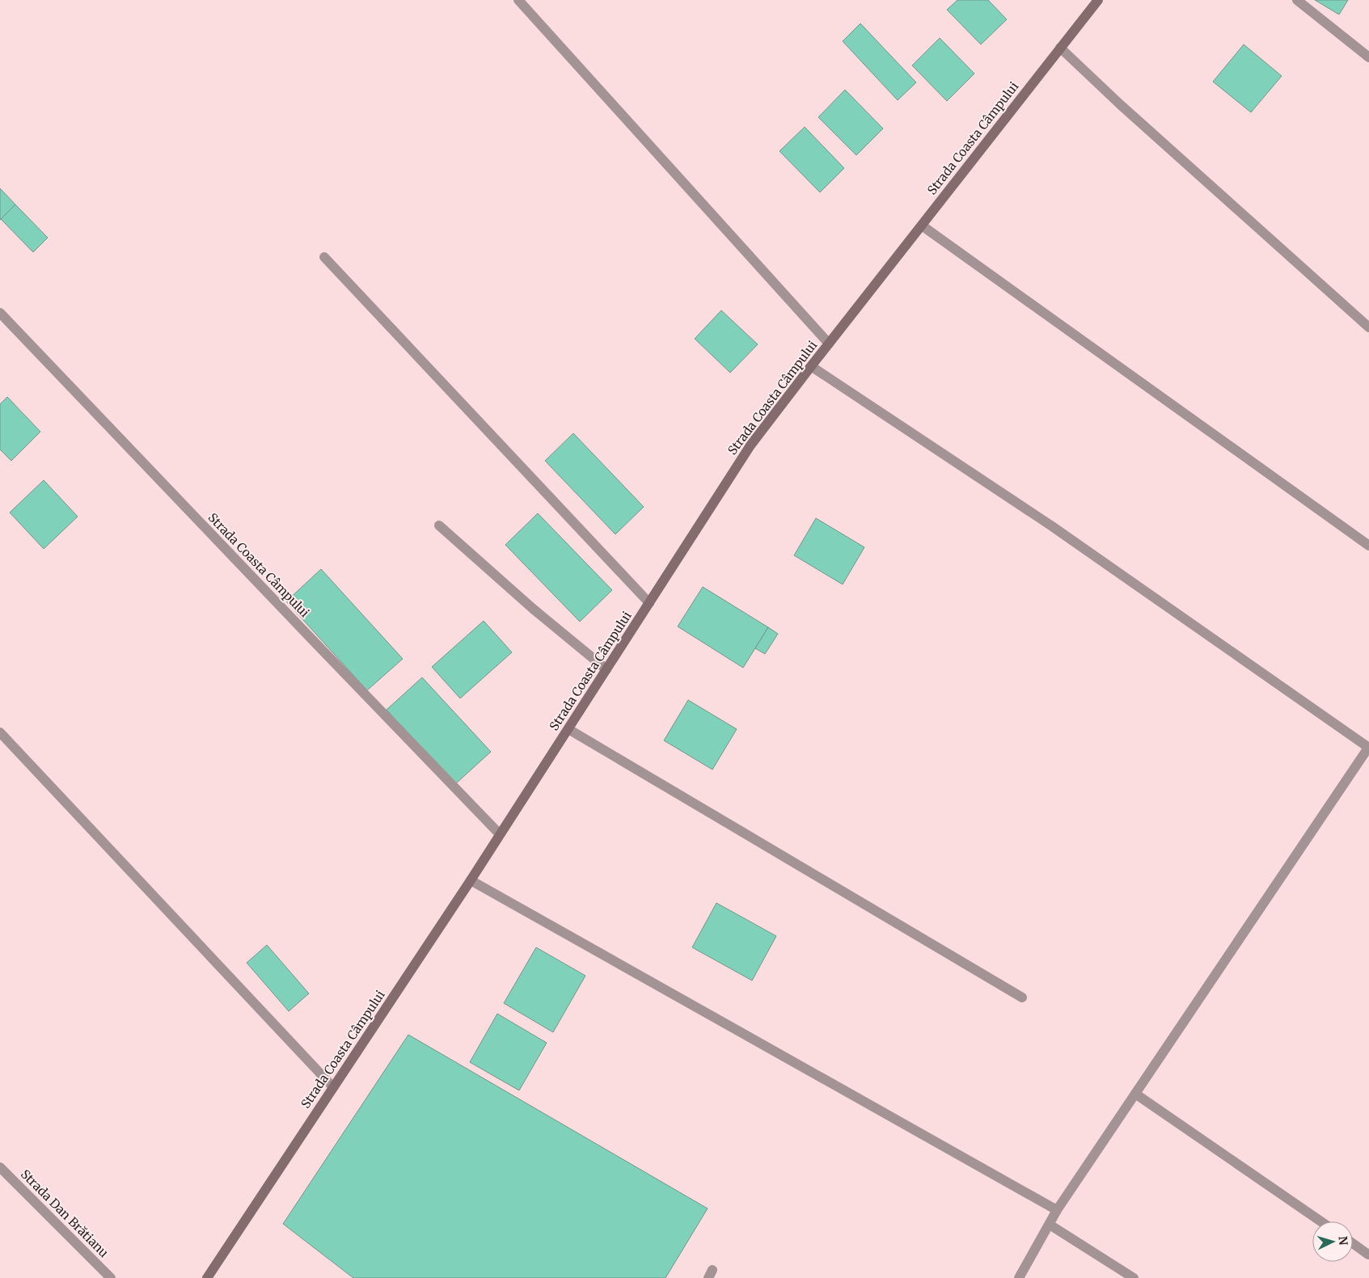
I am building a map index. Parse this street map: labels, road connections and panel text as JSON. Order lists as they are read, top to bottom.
{
  "streets": {
    "street": ["Strada Coasta Câmpului", "Strada Dan Brătianu"]
  },
  "north": "right"
}
